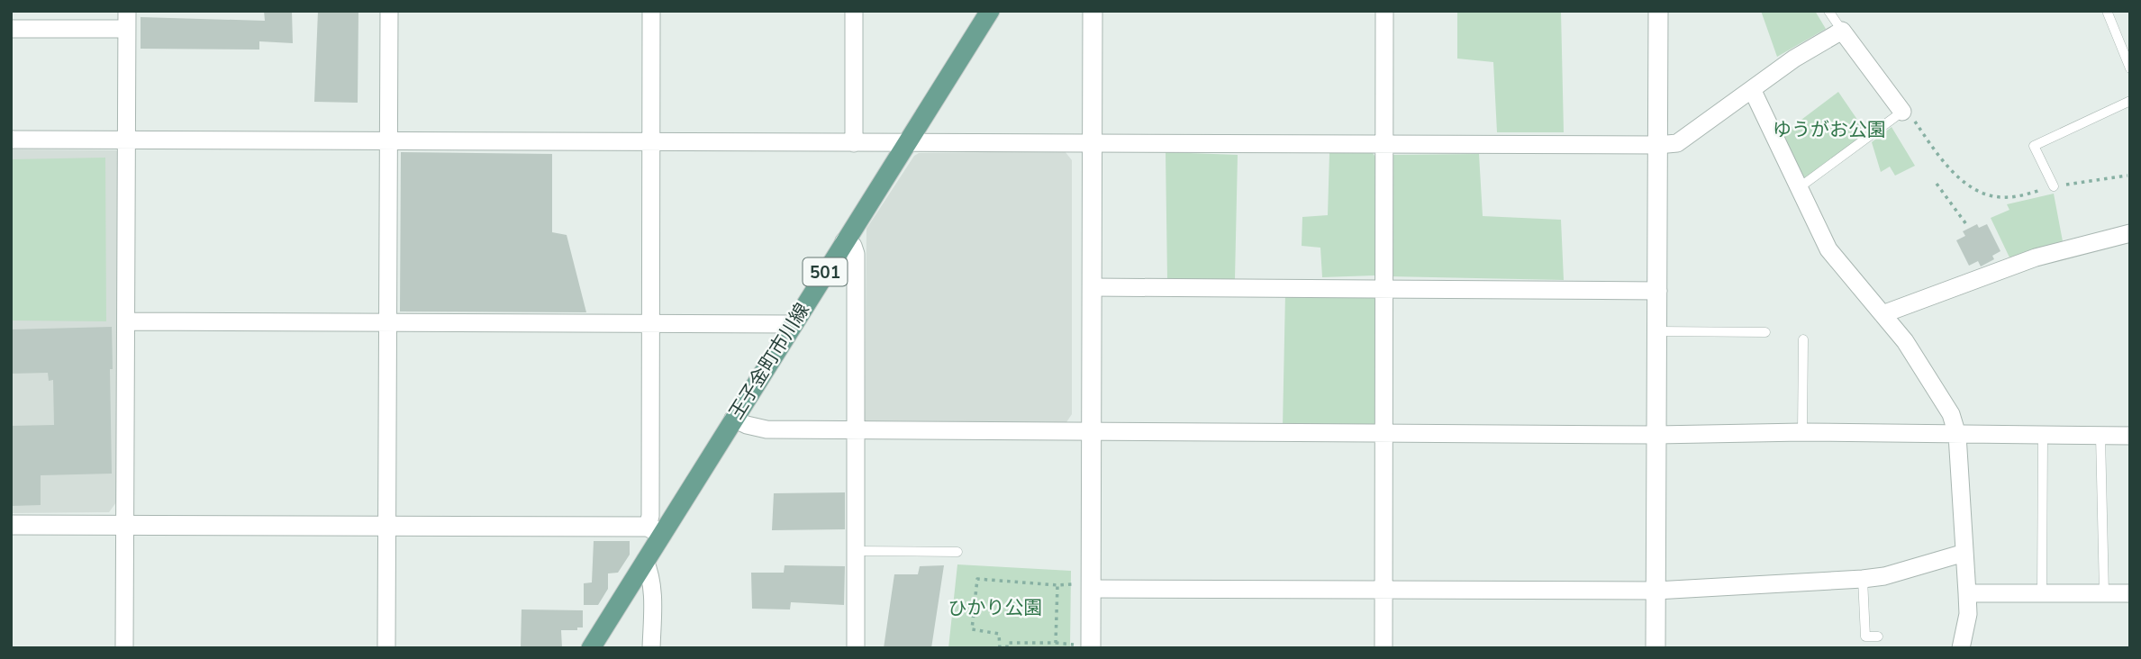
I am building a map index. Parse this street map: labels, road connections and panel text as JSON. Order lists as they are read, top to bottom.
{
  "streets": {
    "main road": ["501", "王子金町市川線"]
  },
  "parks": ["ゆうがお公園", "ひかり公園"]
}
